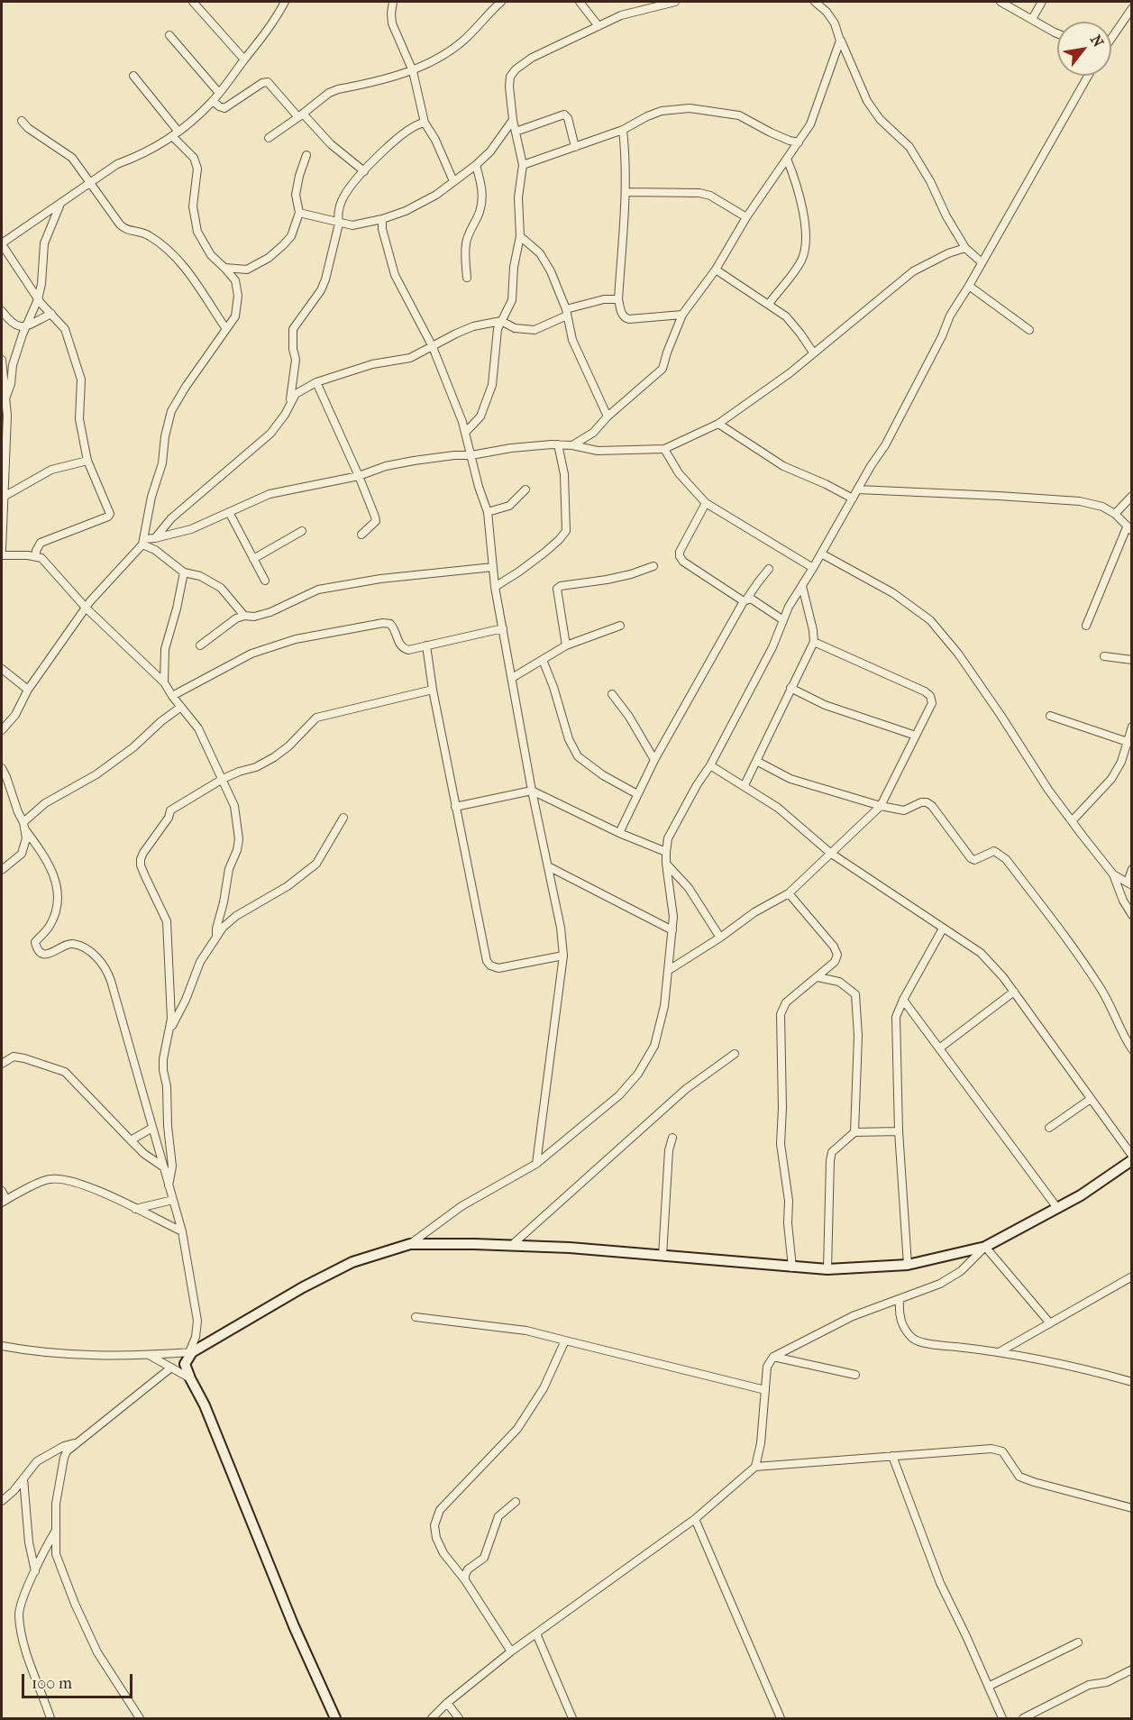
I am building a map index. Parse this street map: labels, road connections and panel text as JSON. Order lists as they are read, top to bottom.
{
  "scale_bar": "100 m",
  "north": "top right"
}
